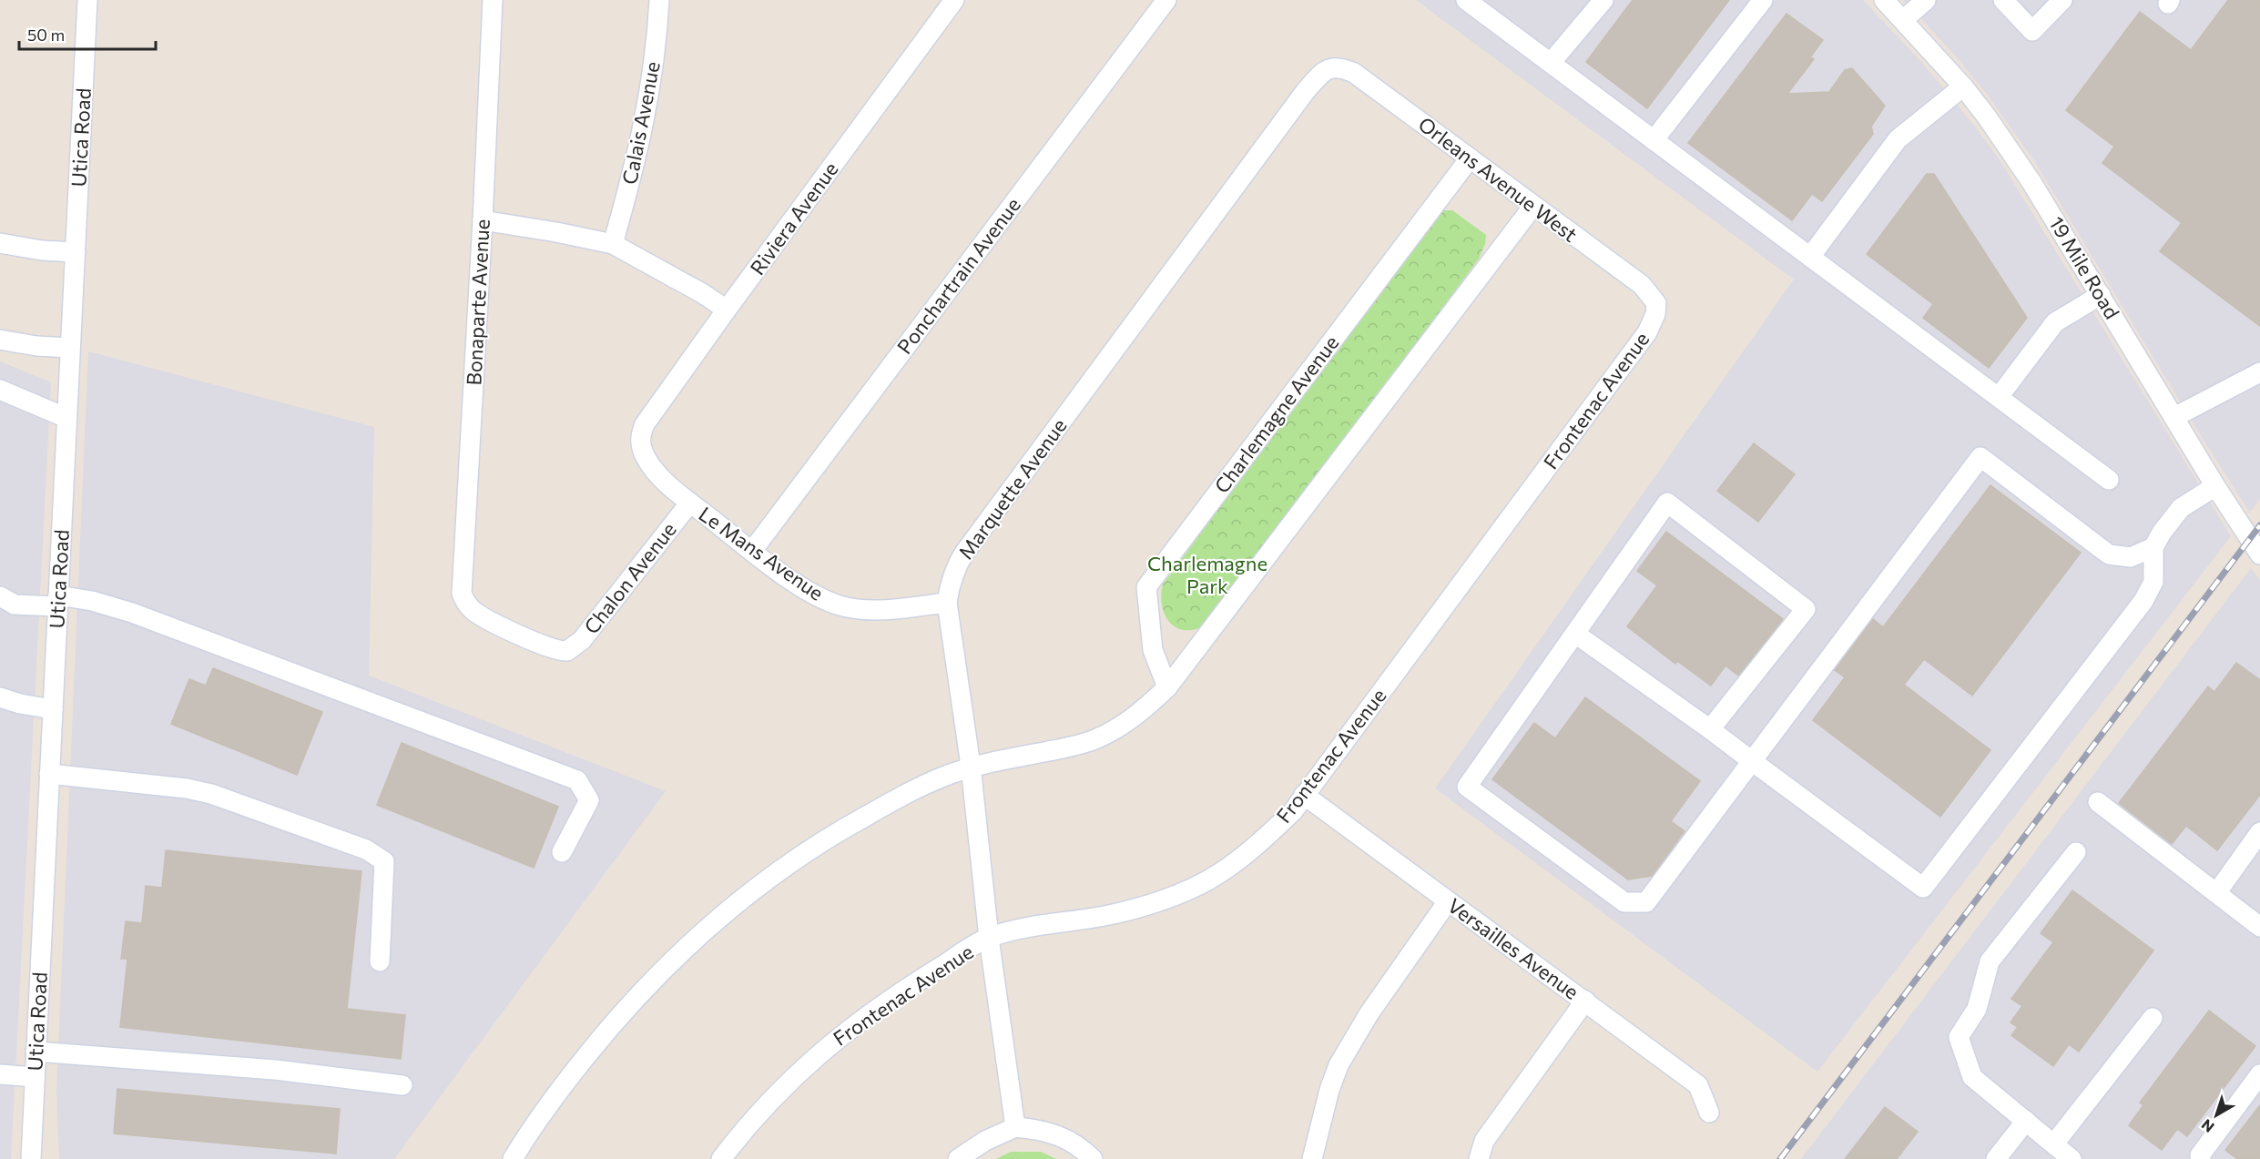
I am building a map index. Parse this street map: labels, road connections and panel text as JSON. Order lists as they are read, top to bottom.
{
  "streets": {
    "street": [
      "Calais Avenue",
      "Utica Road",
      "Orleans Avenue West",
      "Riviera Avenue",
      "19 Mile Road",
      "Ponchartrain Avenue",
      "Bonaparte Avenue",
      "Frontenac Avenue",
      "Charlemagne Avenue",
      "Marquette Avenue",
      "Le Mans Avenue",
      "Chalon Avenue",
      "Versailles Avenue"
    ]
  },
  "crossings": [
    ["Orleans Avenue West", "Frontenac Avenue"],
    ["Orleans Avenue West", "Charlemagne Avenue"],
    ["Orleans Avenue West", "Marquette Avenue"],
    ["Riviera Avenue", "Le Mans Avenue"],
    ["Ponchartrain Avenue", "Le Mans Avenue"],
    ["Bonaparte Avenue", "Chalon Avenue"],
    ["Frontenac Avenue", "Marquette Avenue"],
    ["Frontenac Avenue", "Versailles Avenue"],
    ["Marquette Avenue", "Le Mans Avenue"],
    ["Le Mans Avenue", "Chalon Avenue"]
  ],
  "parks": ["Charlemagne Park"],
  "scale_bar": "50 m",
  "north": "bottom left"
}
